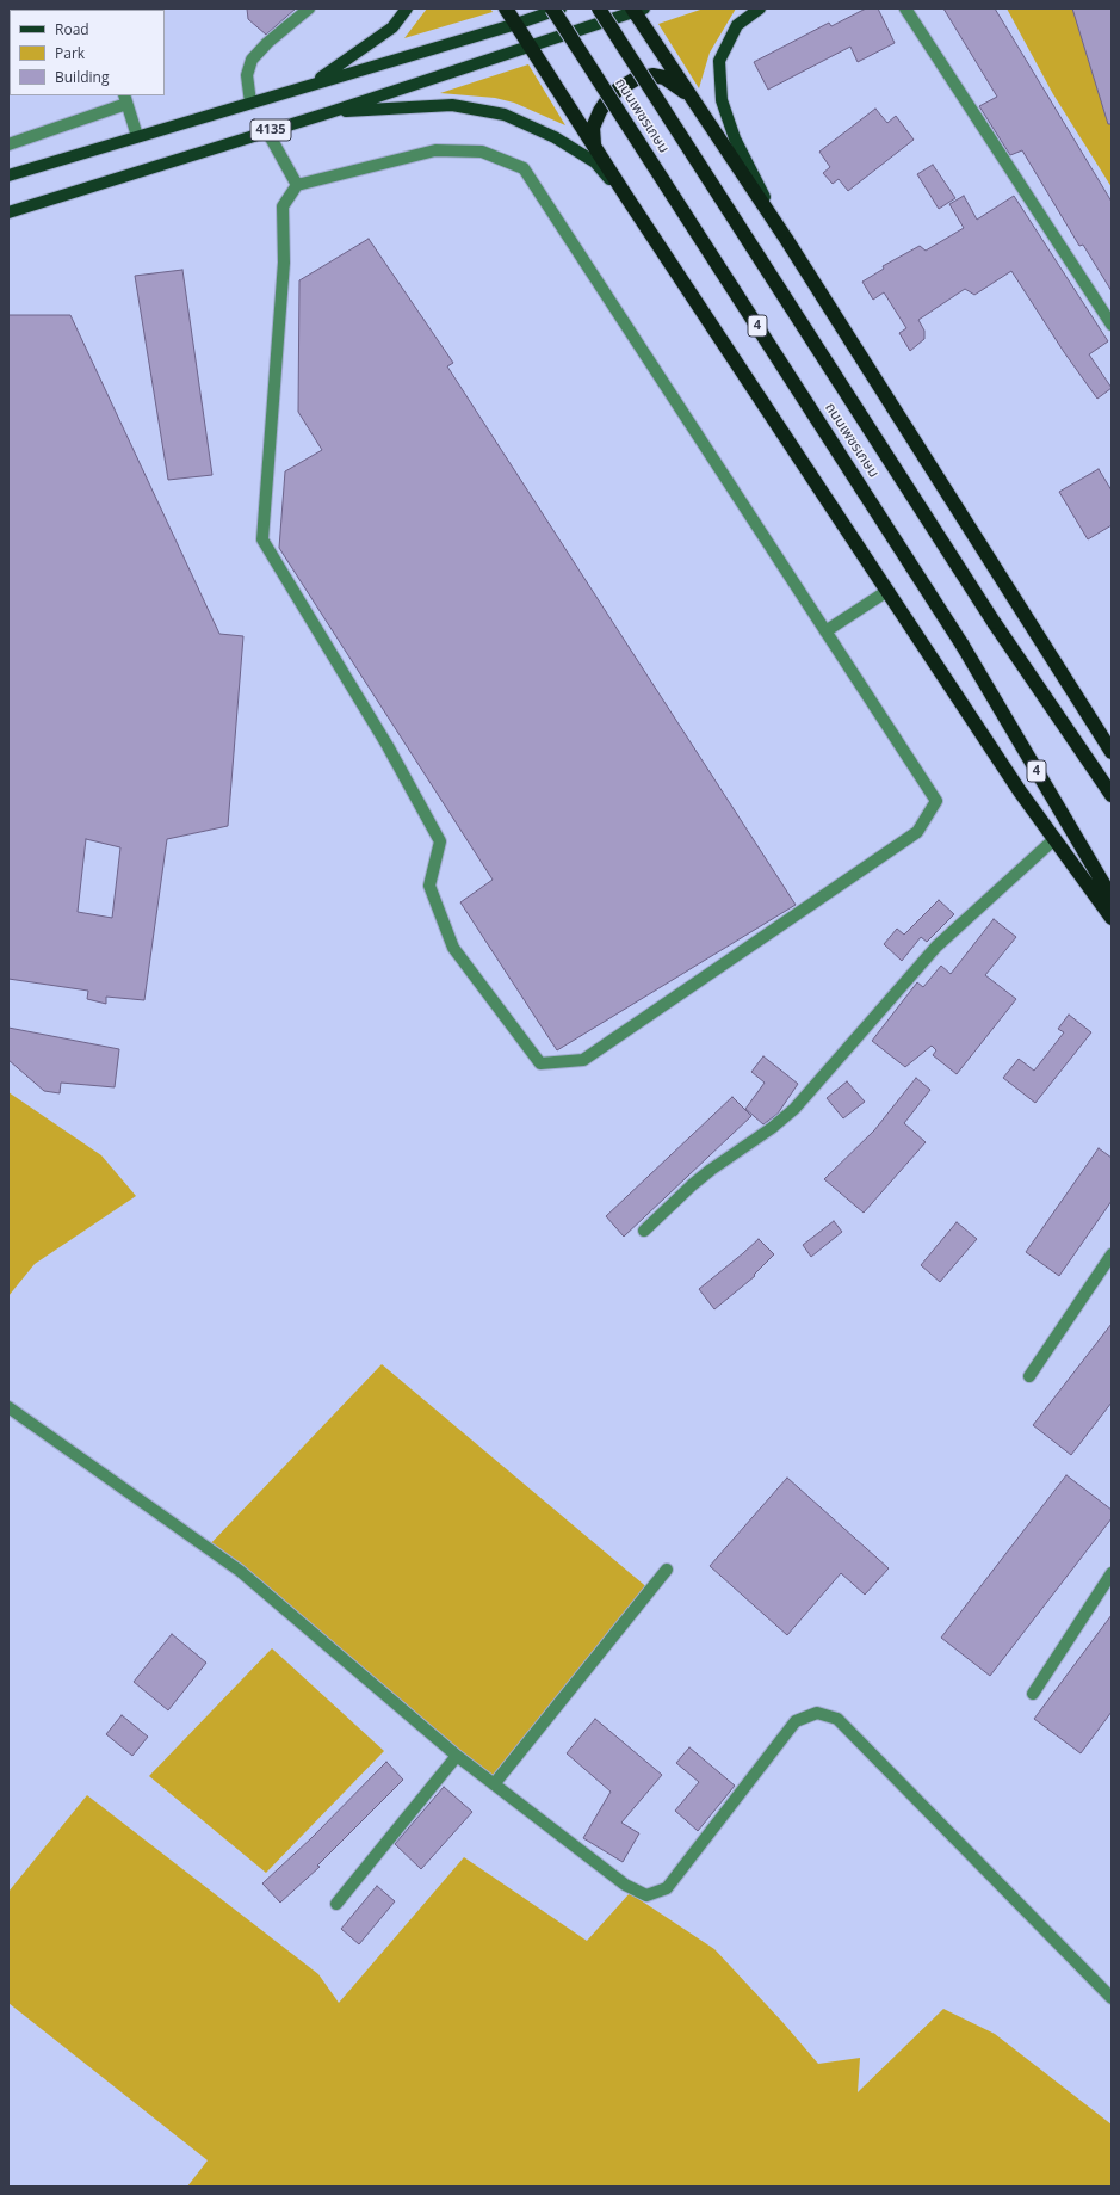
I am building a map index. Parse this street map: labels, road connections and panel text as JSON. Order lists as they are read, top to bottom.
{
  "streets": {
    "highway": ["ถนนเพชรเกษม", "4"],
    "main road": ["4135"]
  },
  "legend": ["Road", "Park", "Building"]
}
